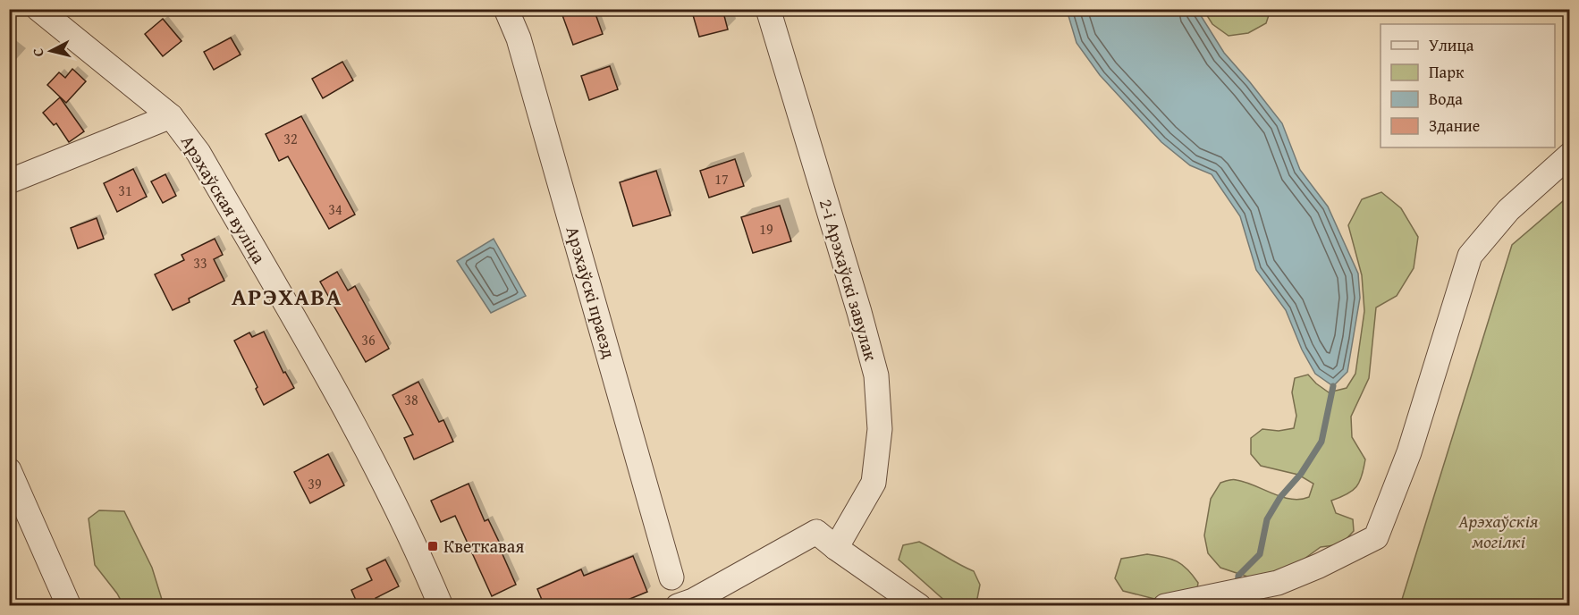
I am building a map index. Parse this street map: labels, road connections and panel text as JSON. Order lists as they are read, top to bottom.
{
  "streets": {
    "street": ["Арэхаўская вуліца", "2-і Арэхаўскі завулак", "Арэхаўскі праезд"]
  },
  "districts": ["АРЭХАВА"],
  "parks": ["Арэхаўскія могілкі"],
  "places": {
    "transit": ["Кветкавая"]
  },
  "house_numbers": [
    "32",
    "17",
    "31",
    "34",
    "19",
    "33",
    "36",
    "38",
    "39"
  ],
  "legend": [
    "Улица",
    "Парк",
    "Вода",
    "Здание"
  ],
  "north": "left"
}
